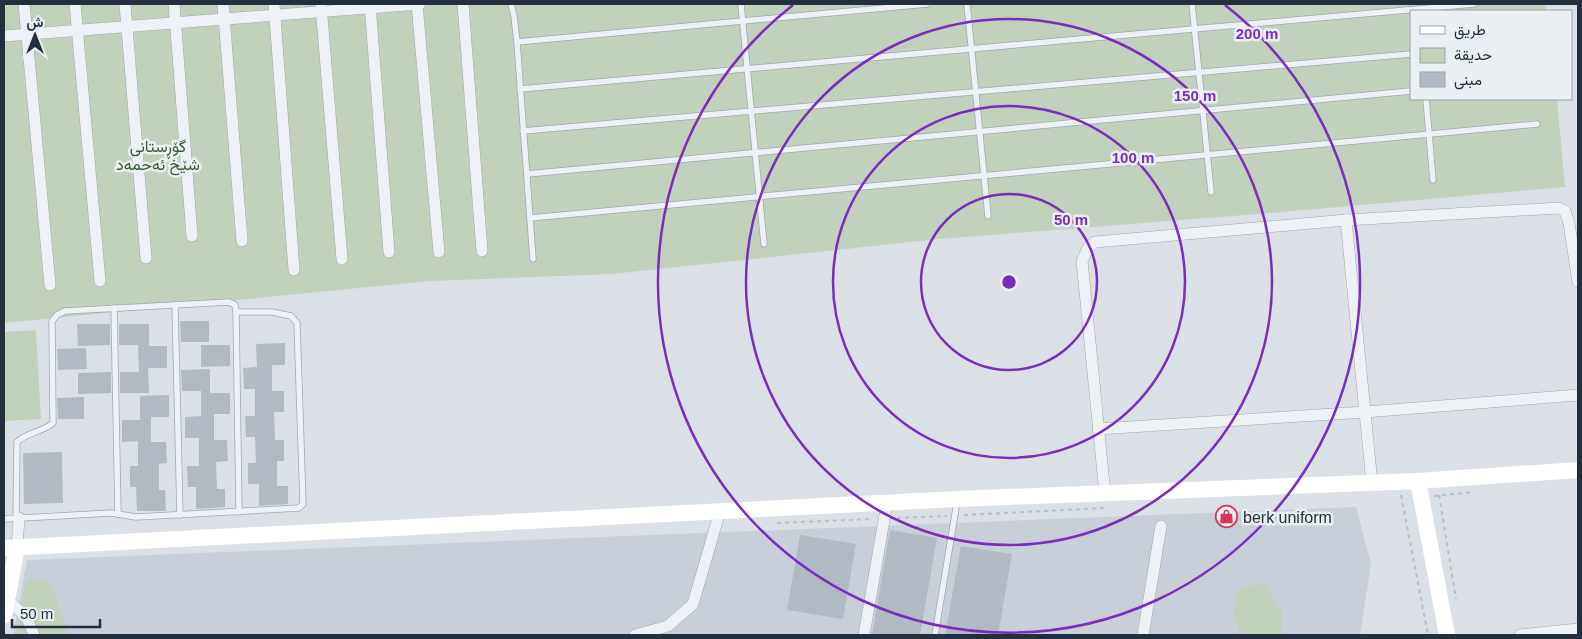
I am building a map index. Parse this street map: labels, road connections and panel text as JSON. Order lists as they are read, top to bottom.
{
  "parks": ["گۆڕستانی شێخ ئەحمەد"],
  "places": {
    "shop": ["berk uniform"]
  },
  "legend": ["طريق", "حديقة", "مبنى"],
  "scale_bar": "50 m",
  "north": "top",
  "rings": [
    "200 m",
    "150 m",
    "100 m",
    "50 m"
  ]
}
